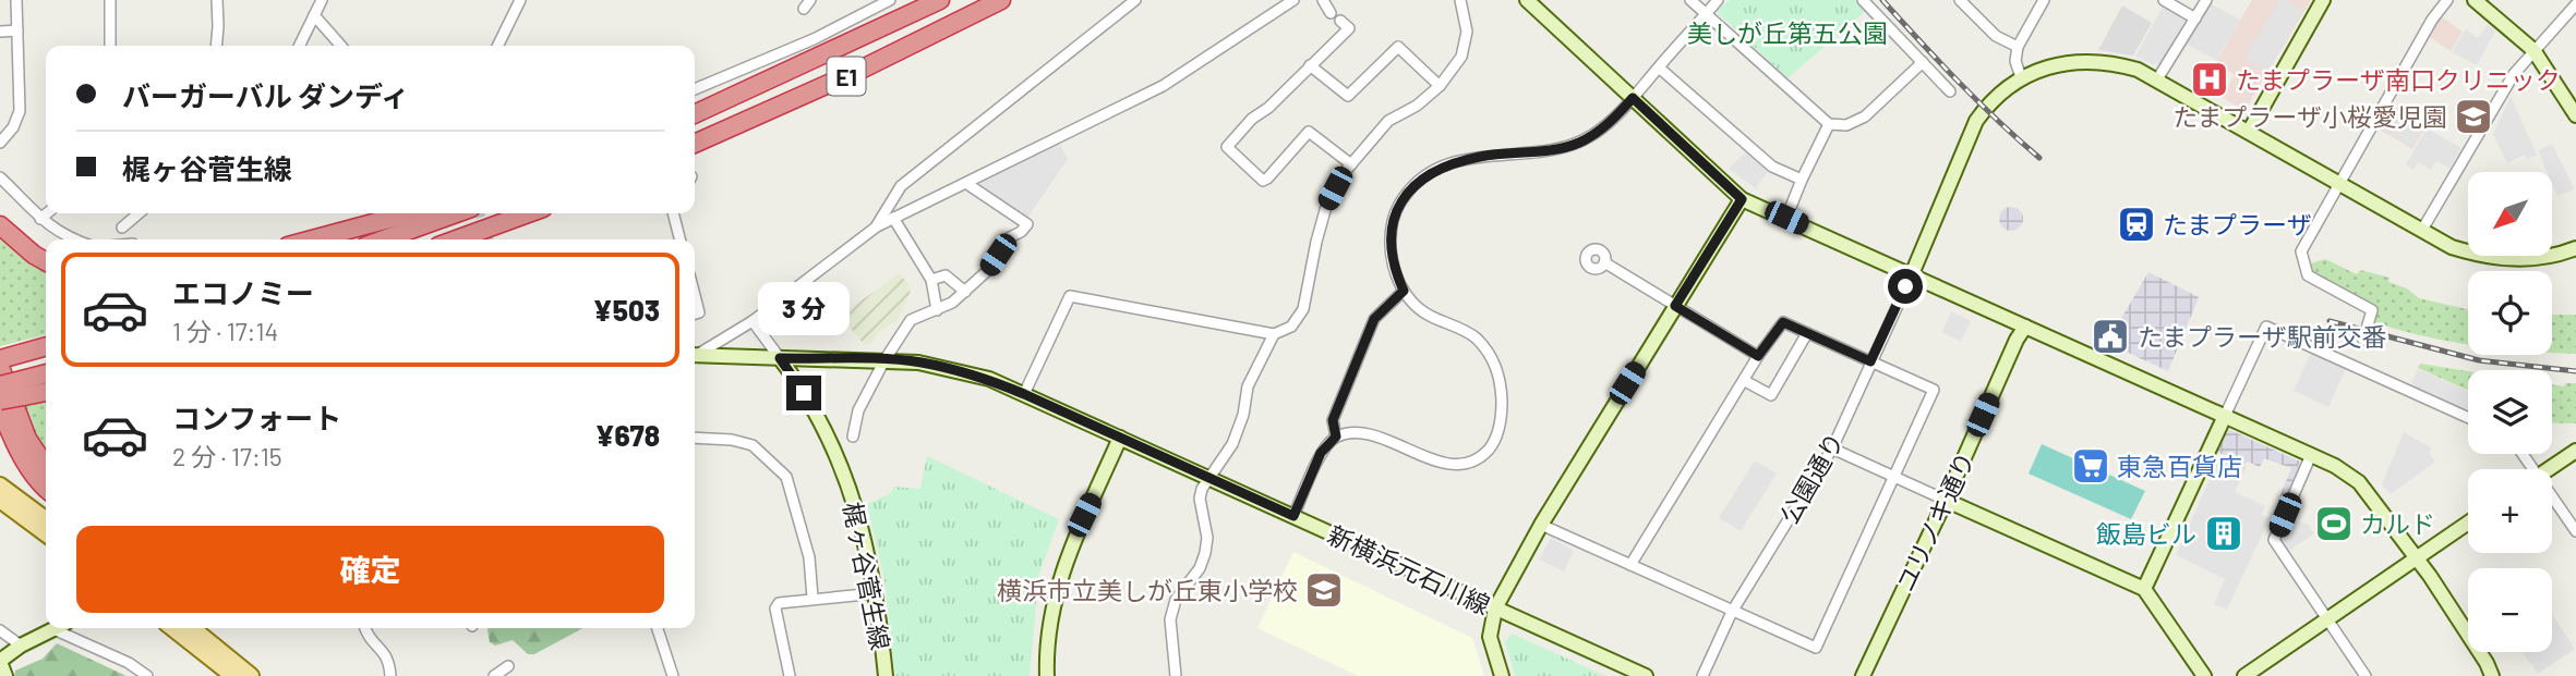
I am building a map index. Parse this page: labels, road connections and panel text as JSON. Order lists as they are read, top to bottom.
{
  "streets": {
    "highway": ["E1"],
    "street": [
      "公園通り",
      "ユリノキ通り",
      "新横浜元石川線",
      "梶ヶ谷菅生線"
    ]
  },
  "crossings": [
    ["新横浜元石川線", "梶ヶ谷菅生線"]
  ],
  "parks": ["美しが丘第五公園"],
  "places": {
    "hospital": ["たまプラーザ南口クリニック"],
    "school or university": ["たまプラーザ小桜愛児園", "横浜市立美しが丘東小学校"],
    "station": ["たまプラーザ"],
    "public building": ["たまプラーザ駅前交番"],
    "supermarket": ["東急百貨店"],
    "sports": ["カルド"],
    "building": ["飯島ビル"]
  },
  "north": "bottom left",
  "page": {
    "banner": ["バーガーバル ダンディ", "梶ヶ谷菅生線"],
    "map_buttons": ["+", "−"],
    "list": [
      {
        "name": "エコノミー",
        "note": "1 分 · 17:14",
        "value": "¥503"
      },
      {
        "name": "コンフォート",
        "note": "2 分 · 17:15",
        "value": "¥678"
      }
    ],
    "bubble": "3 分",
    "buttons": "確定"
  }
}
